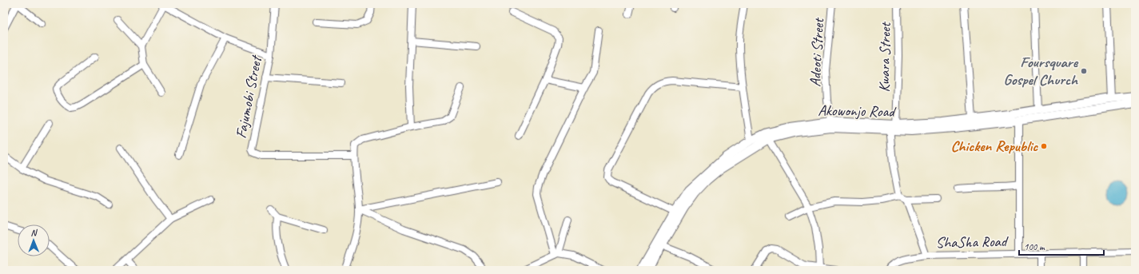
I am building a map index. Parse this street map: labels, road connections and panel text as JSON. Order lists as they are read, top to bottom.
{
  "streets": {
    "main road": ["Akowonjo Road"],
    "street": [
      "Adeoti Street",
      "Kwara Street",
      "Fajumobi Street",
      "ShaSha Road"
    ]
  },
  "crossings": [
    ["Adeoti Street", "Akowonjo Road"],
    ["Kwara Street", "Akowonjo Road"]
  ],
  "places": ["Foursquare Gospel Church", "Chicken Republic"],
  "scale_bar": "100 m",
  "north": "top"
}
